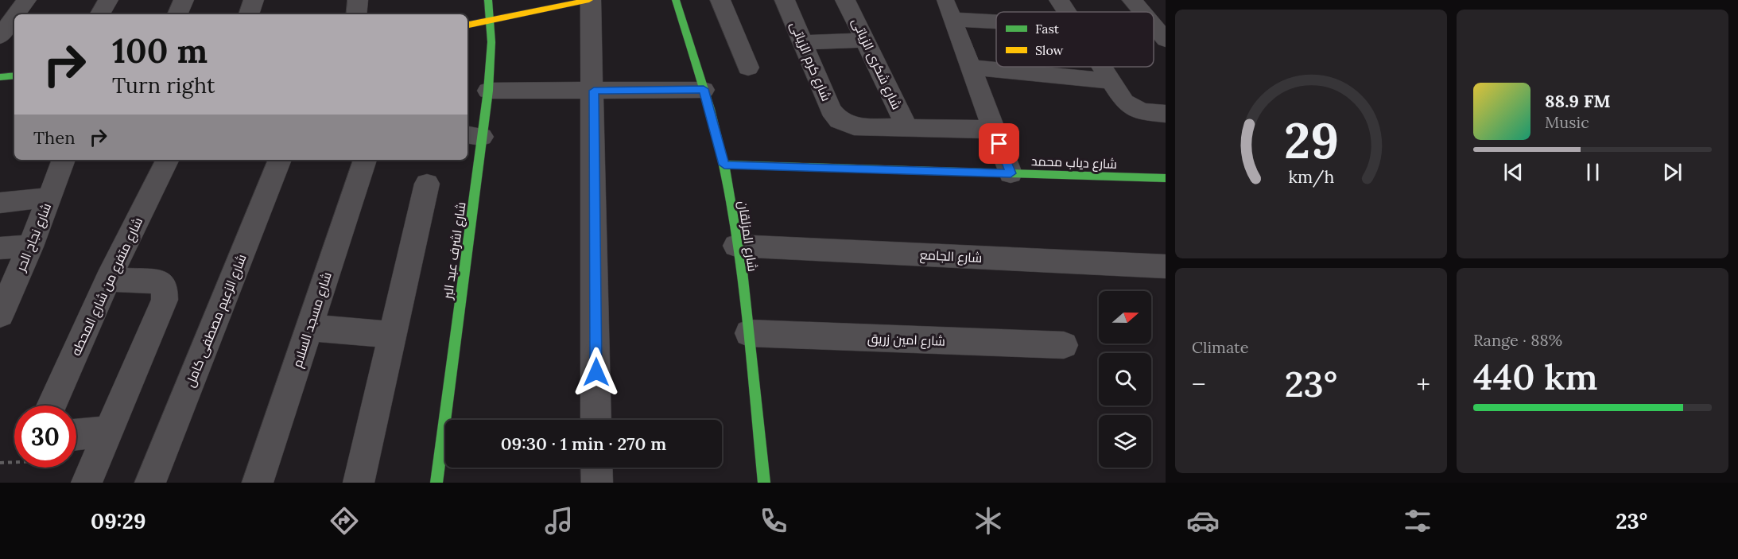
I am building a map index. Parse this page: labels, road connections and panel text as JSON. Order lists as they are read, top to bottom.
{
  "streets": {
    "street": [
      "شارع كرم الزياتى",
      "شارع شكرى الزياتى",
      "شارع دياب محمد",
      "شارع المزلقان",
      "شارع نجاح الحر",
      "شارع اشرف عبد البر",
      "شارع الجامع",
      "شارع متفرع من شارع المحطه",
      "شارع مسجد السلام",
      "شارع الزعيم مصطفى كامل",
      "شارع امين زريق"
    ]
  },
  "crossings": [
    ["شارع كرم الزياتى", "شارع شكرى الزياتى"],
    ["شارع دياب محمد", "شارع المزلقان"],
    ["شارع المزلقان", "شارع الجامع"],
    ["شارع المزلقان", "شارع امين زريق"]
  ],
  "legend": ["Fast", "Slow"],
  "north": "right",
  "page": {
    "turn": ["100 m", "Turn right"],
    "song": ["88.9 FM", "Music"],
    "then": "Then",
    "tile": [
      "Climate",
      ["Range · 88%", "440 km"]
    ],
    "heat": ["−", "23°", "+"],
    "limit": "30",
    "trip": "09:30 · 1 min · 270 m",
    "tabs": ["09:29", "23°"],
    "gauge": ["29", "km/h"]
  }
}
